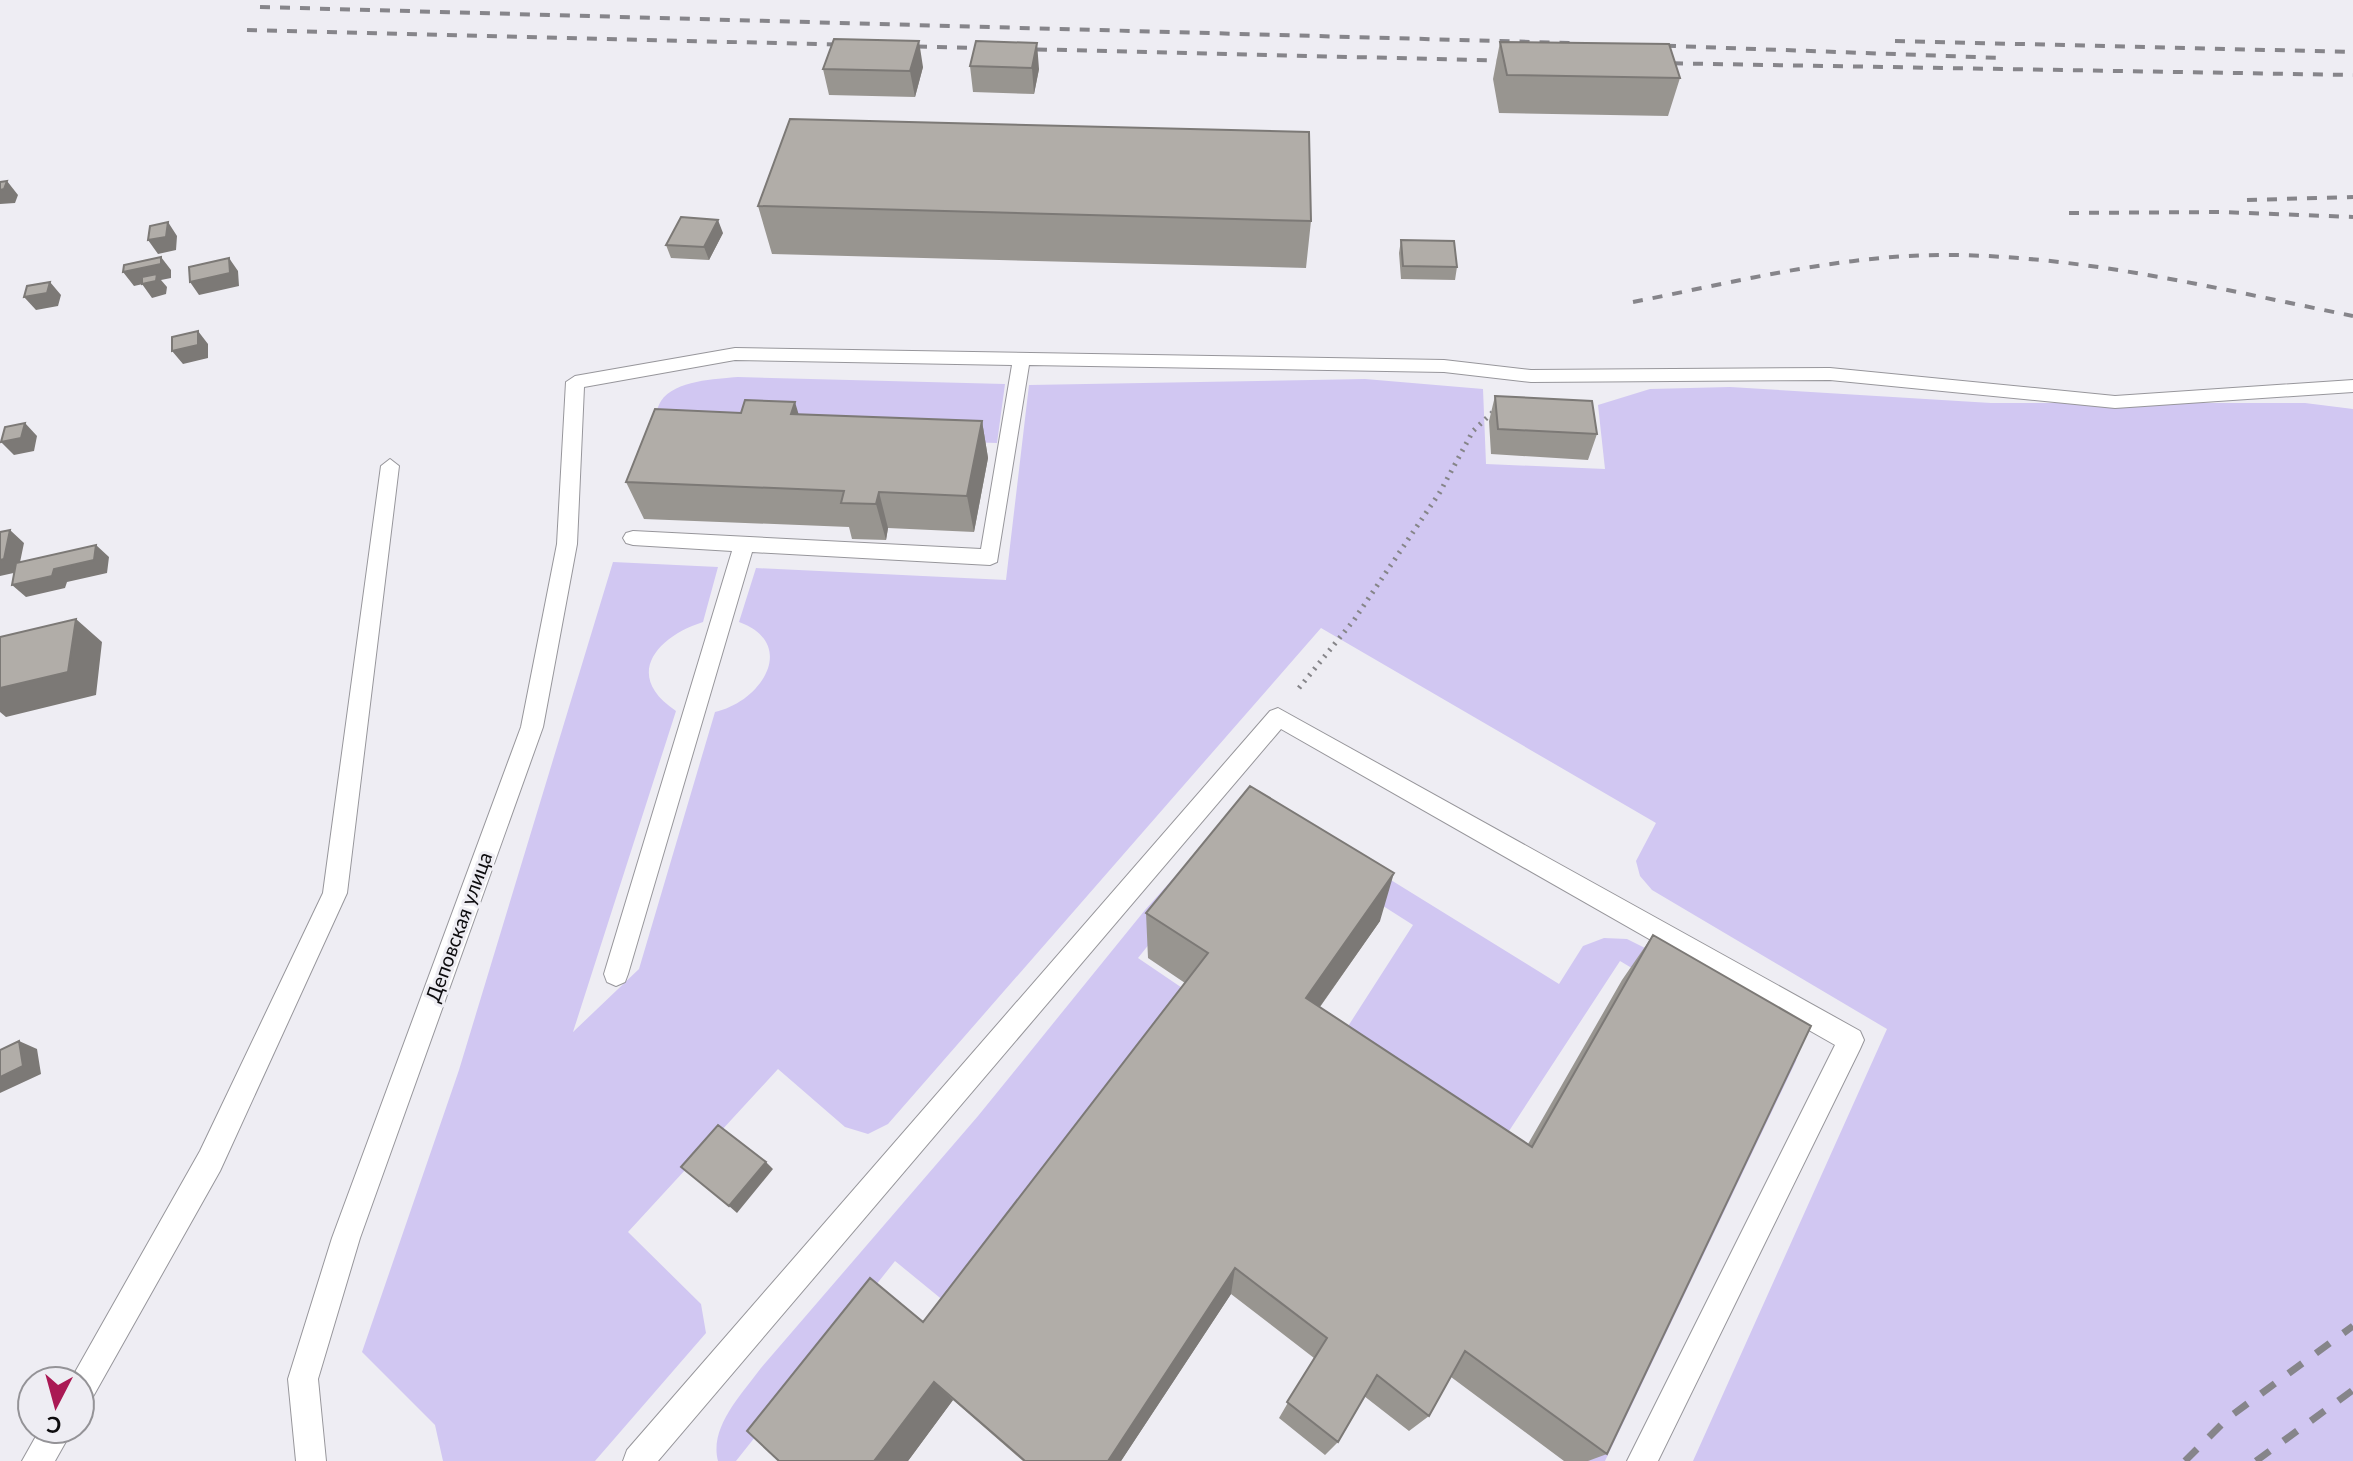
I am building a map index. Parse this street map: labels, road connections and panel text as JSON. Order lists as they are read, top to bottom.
{
  "streets": {
    "lane": ["Деповская улица"]
  },
  "north": "bottom"
}
